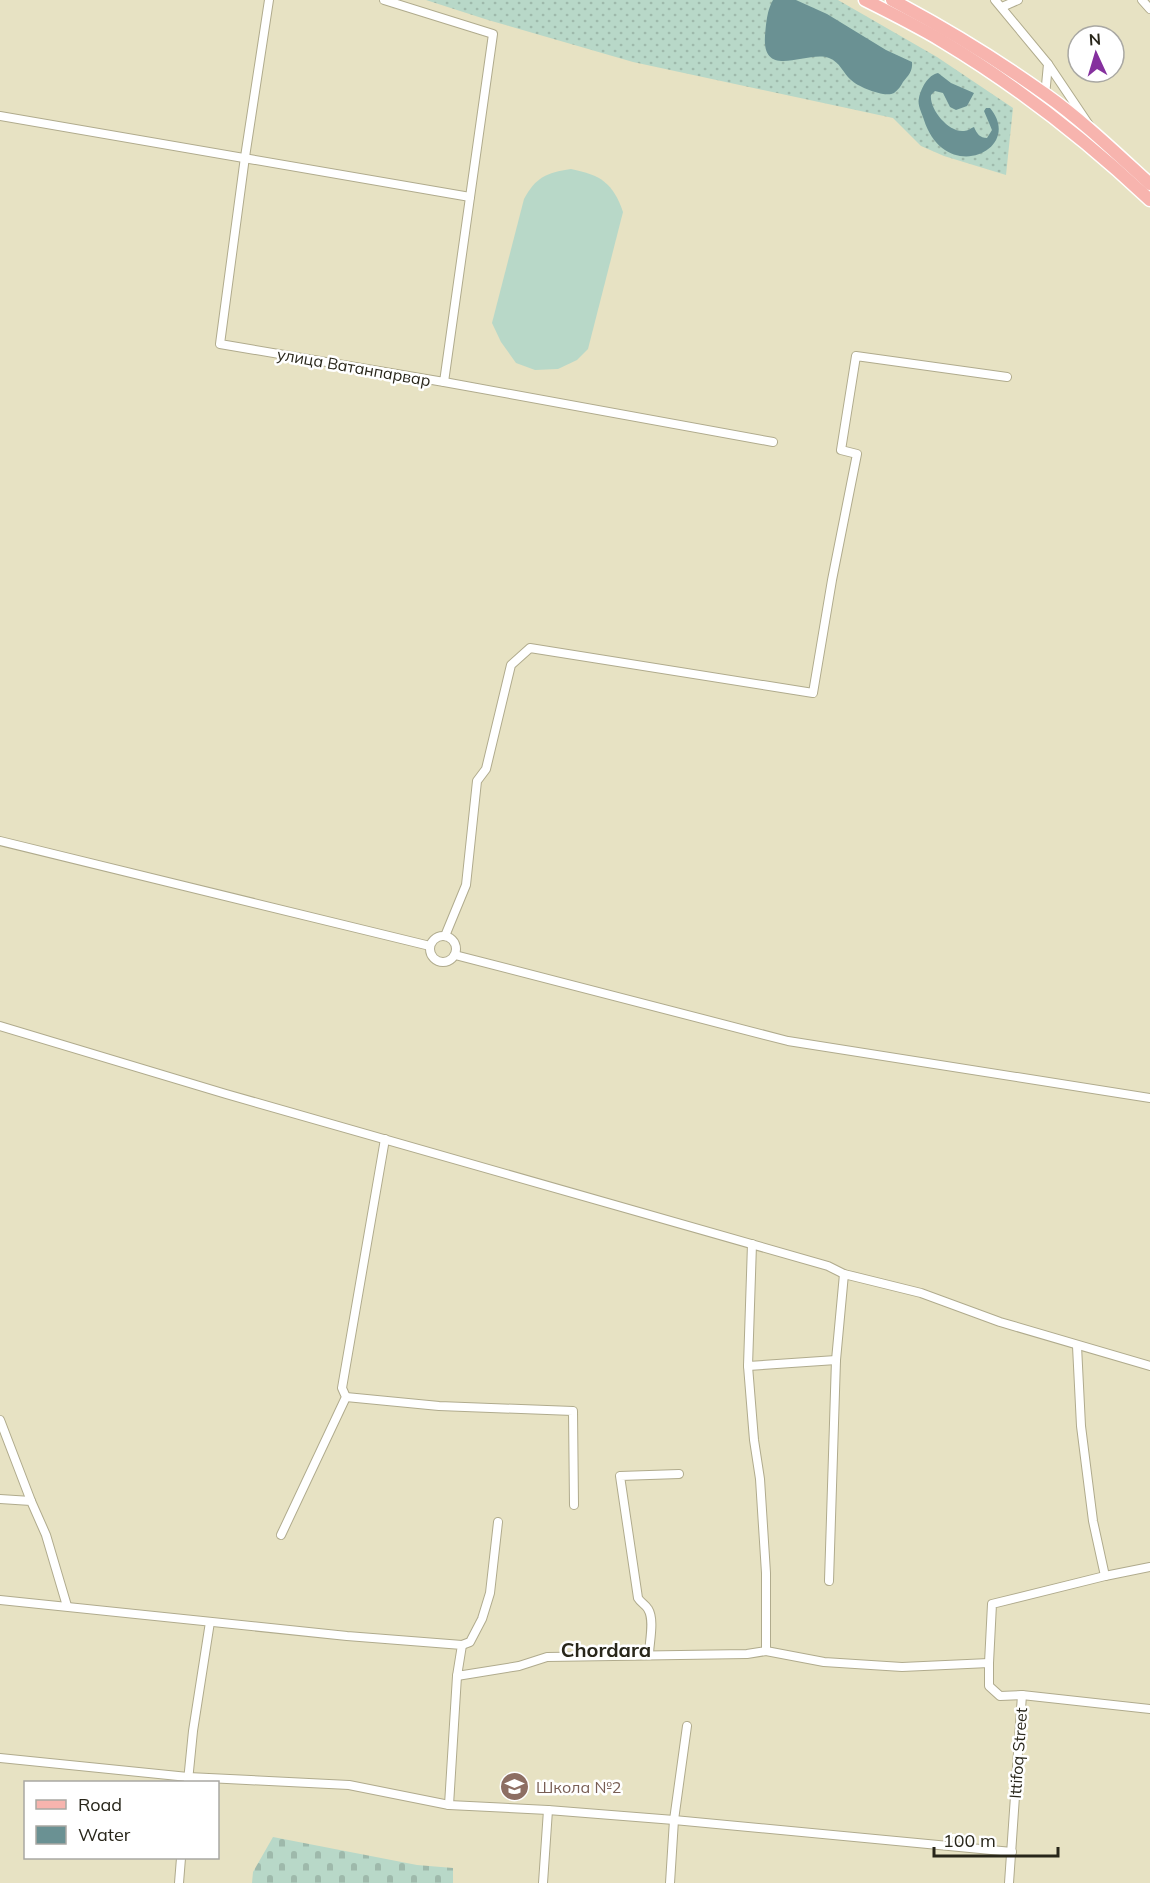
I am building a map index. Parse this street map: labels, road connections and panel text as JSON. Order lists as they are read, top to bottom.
{
  "streets": {
    "street": ["улица Ватанпарвар", "Ittifoq Street"]
  },
  "districts": ["Chordara"],
  "places": {
    "school or university": ["Школа №2"]
  },
  "legend": ["Road", "Water"],
  "scale_bar": "100 m",
  "north": "top"
}
